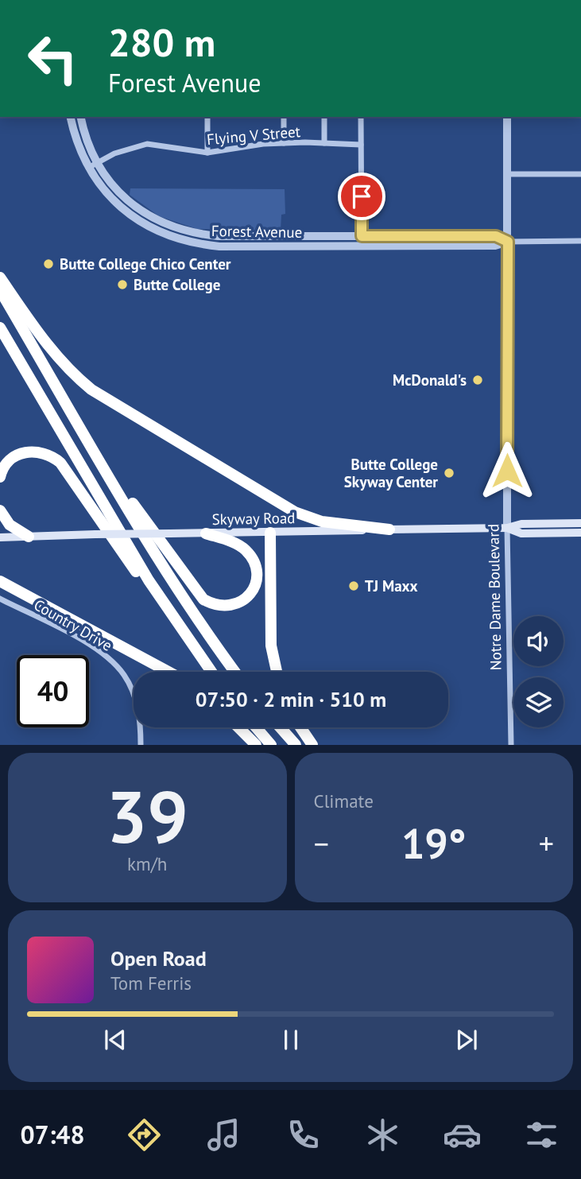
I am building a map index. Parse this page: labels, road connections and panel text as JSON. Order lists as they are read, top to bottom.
{
  "streets": {
    "main road": ["Skyway Road"],
    "street": [
      "Flying V Street",
      "Forest Avenue",
      "Notre Dame Boulevard",
      "Country Drive"
    ]
  },
  "crossings": [
    ["Flying V Street", "Forest Avenue"],
    ["Forest Avenue", "Notre Dame Boulevard"],
    ["Skyway Road", "Notre Dame Boulevard"]
  ],
  "places": [
    "Butte College Chico Center",
    "Butte College",
    "McDonald's",
    "Butte College Skyway Center",
    "TJ Maxx"
  ],
  "page": {
    "turn": ["280 m", "Forest Avenue"],
    "limit": "40",
    "trip": "07:50 · 2 min · 510 m",
    "tile": [
      ["39", "km/h"],
      "Climate"
    ],
    "heat": ["−", "19°", "+"],
    "song": ["Open Road", "Tom Ferris"],
    "tabs": "07:48"
  }
}
